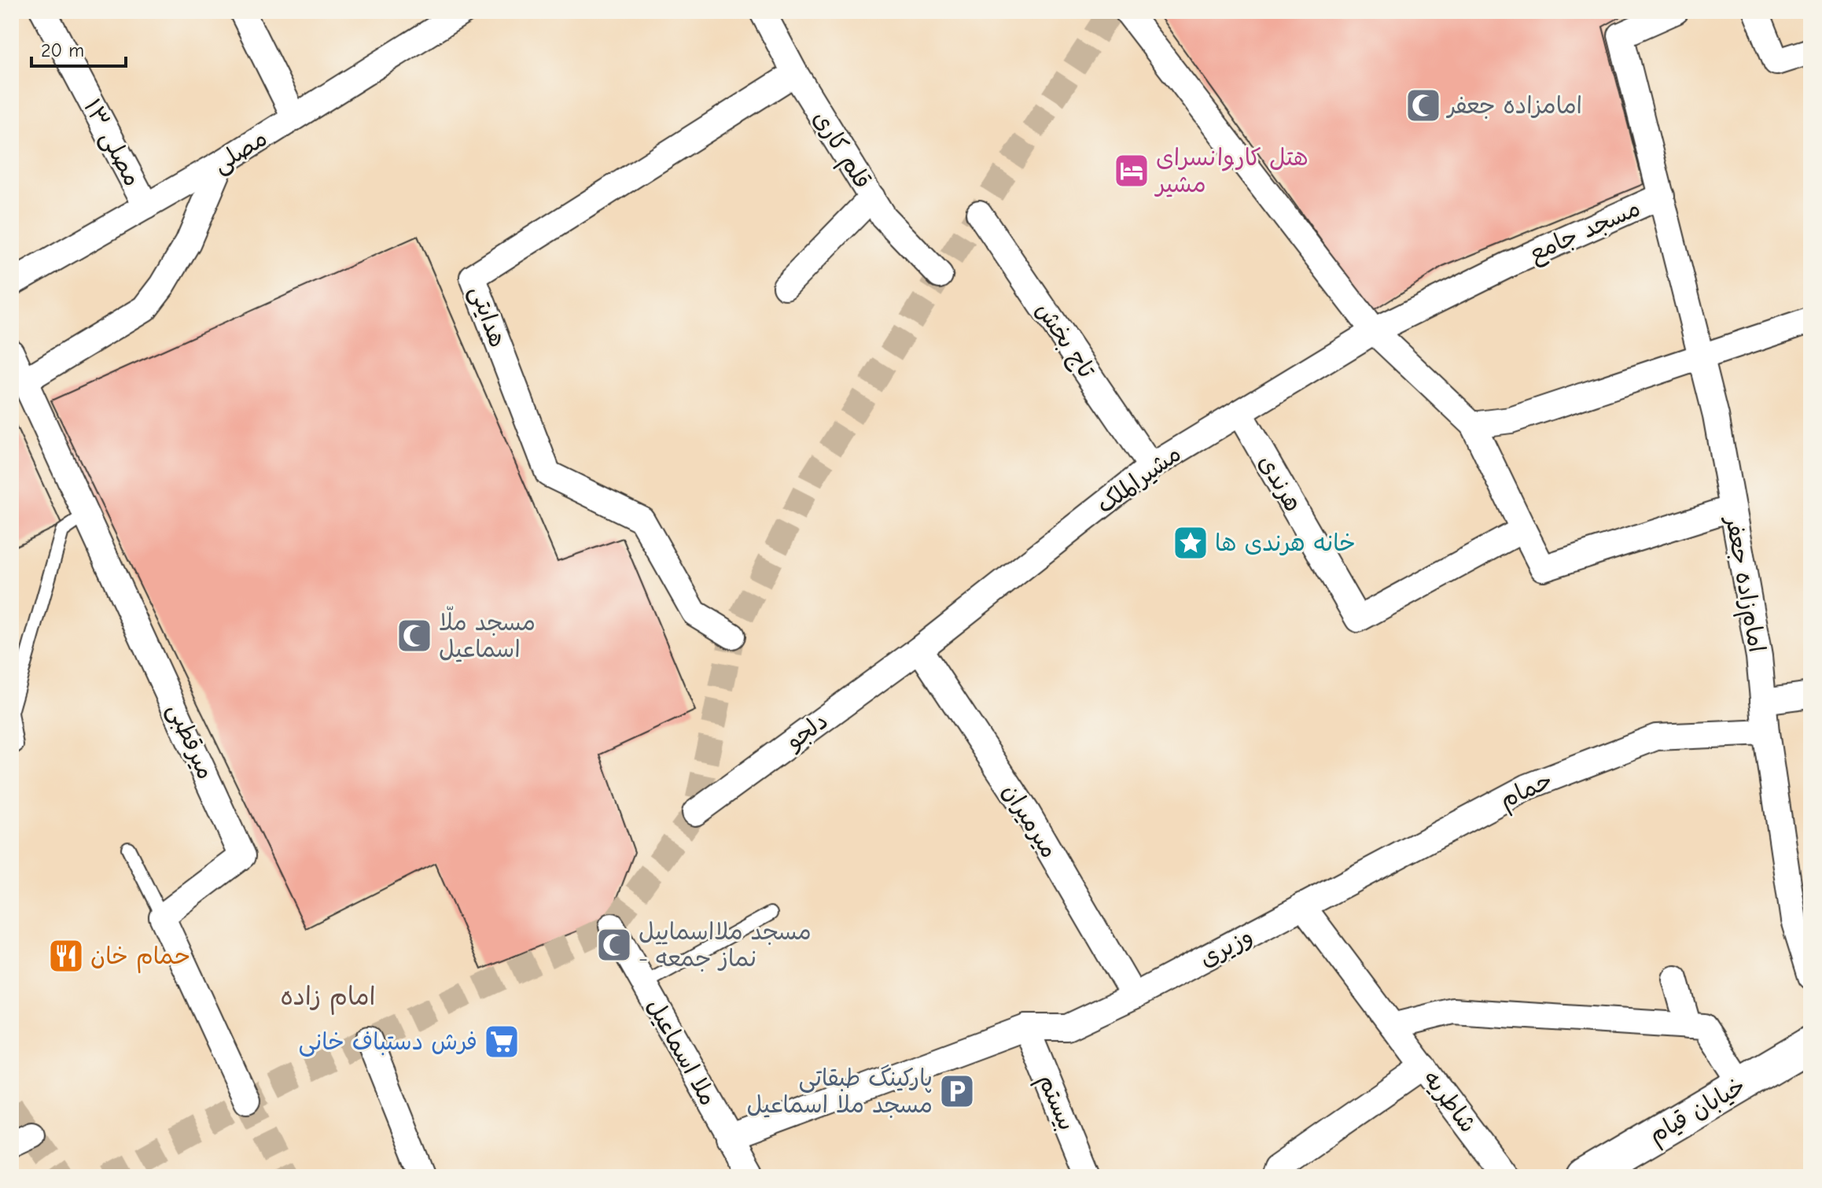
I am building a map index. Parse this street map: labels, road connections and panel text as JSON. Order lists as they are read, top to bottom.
{
  "streets": {
    "main road": ["خیابان قیام"],
    "street": [
      "مصلی ۱۳",
      "قلم کاری",
      "مصلی",
      "مسجد جامع",
      "هدایتی",
      "تاج بخش",
      "مشیرالملک",
      "هرندی",
      "امام‌زاده جعفر",
      "دلجو",
      "میرقطبی",
      "حمام",
      "میرمیران",
      "وزیری",
      "ملا اسماعیل",
      "شاطریه",
      "بیستم"
    ]
  },
  "crossings": [
    ["مصلی ۱۳", "مصلی"],
    ["قلم کاری", "هدایتی"],
    ["مسجد جامع", "مشیرالملک"],
    ["مسجد جامع", "امام‌زاده جعفر"],
    ["تاج بخش", "مشیرالملک"],
    ["مشیرالملک", "هرندی"],
    ["مشیرالملک", "دلجو"],
    ["مشیرالملک", "میرمیران"],
    ["امام‌زاده جعفر", "حمام"],
    ["دلجو", "میرمیران"],
    ["حمام", "وزیری"],
    ["میرمیران", "وزیری"],
    ["وزیری", "ملا اسماعیل"],
    ["وزیری", "بیستم"]
  ],
  "districts": ["امام زاده"],
  "places": {
    "mosque": ["امامزاده جعفر", "مسجد ملّا اسماعیل", "مسجد ملااسماییل - نماز جمعه"],
    "hotel": ["هتل کاروانسرای مشیر"],
    "place": ["خانه هرندی ها"],
    "restaurant": ["حمام خان"],
    "supermarket": ["فرش دستباف خانی"],
    "parking": ["پارکینگ طبقاتی مسجد ملا اسماعیل"]
  },
  "scale_bar": "20 m"
}
